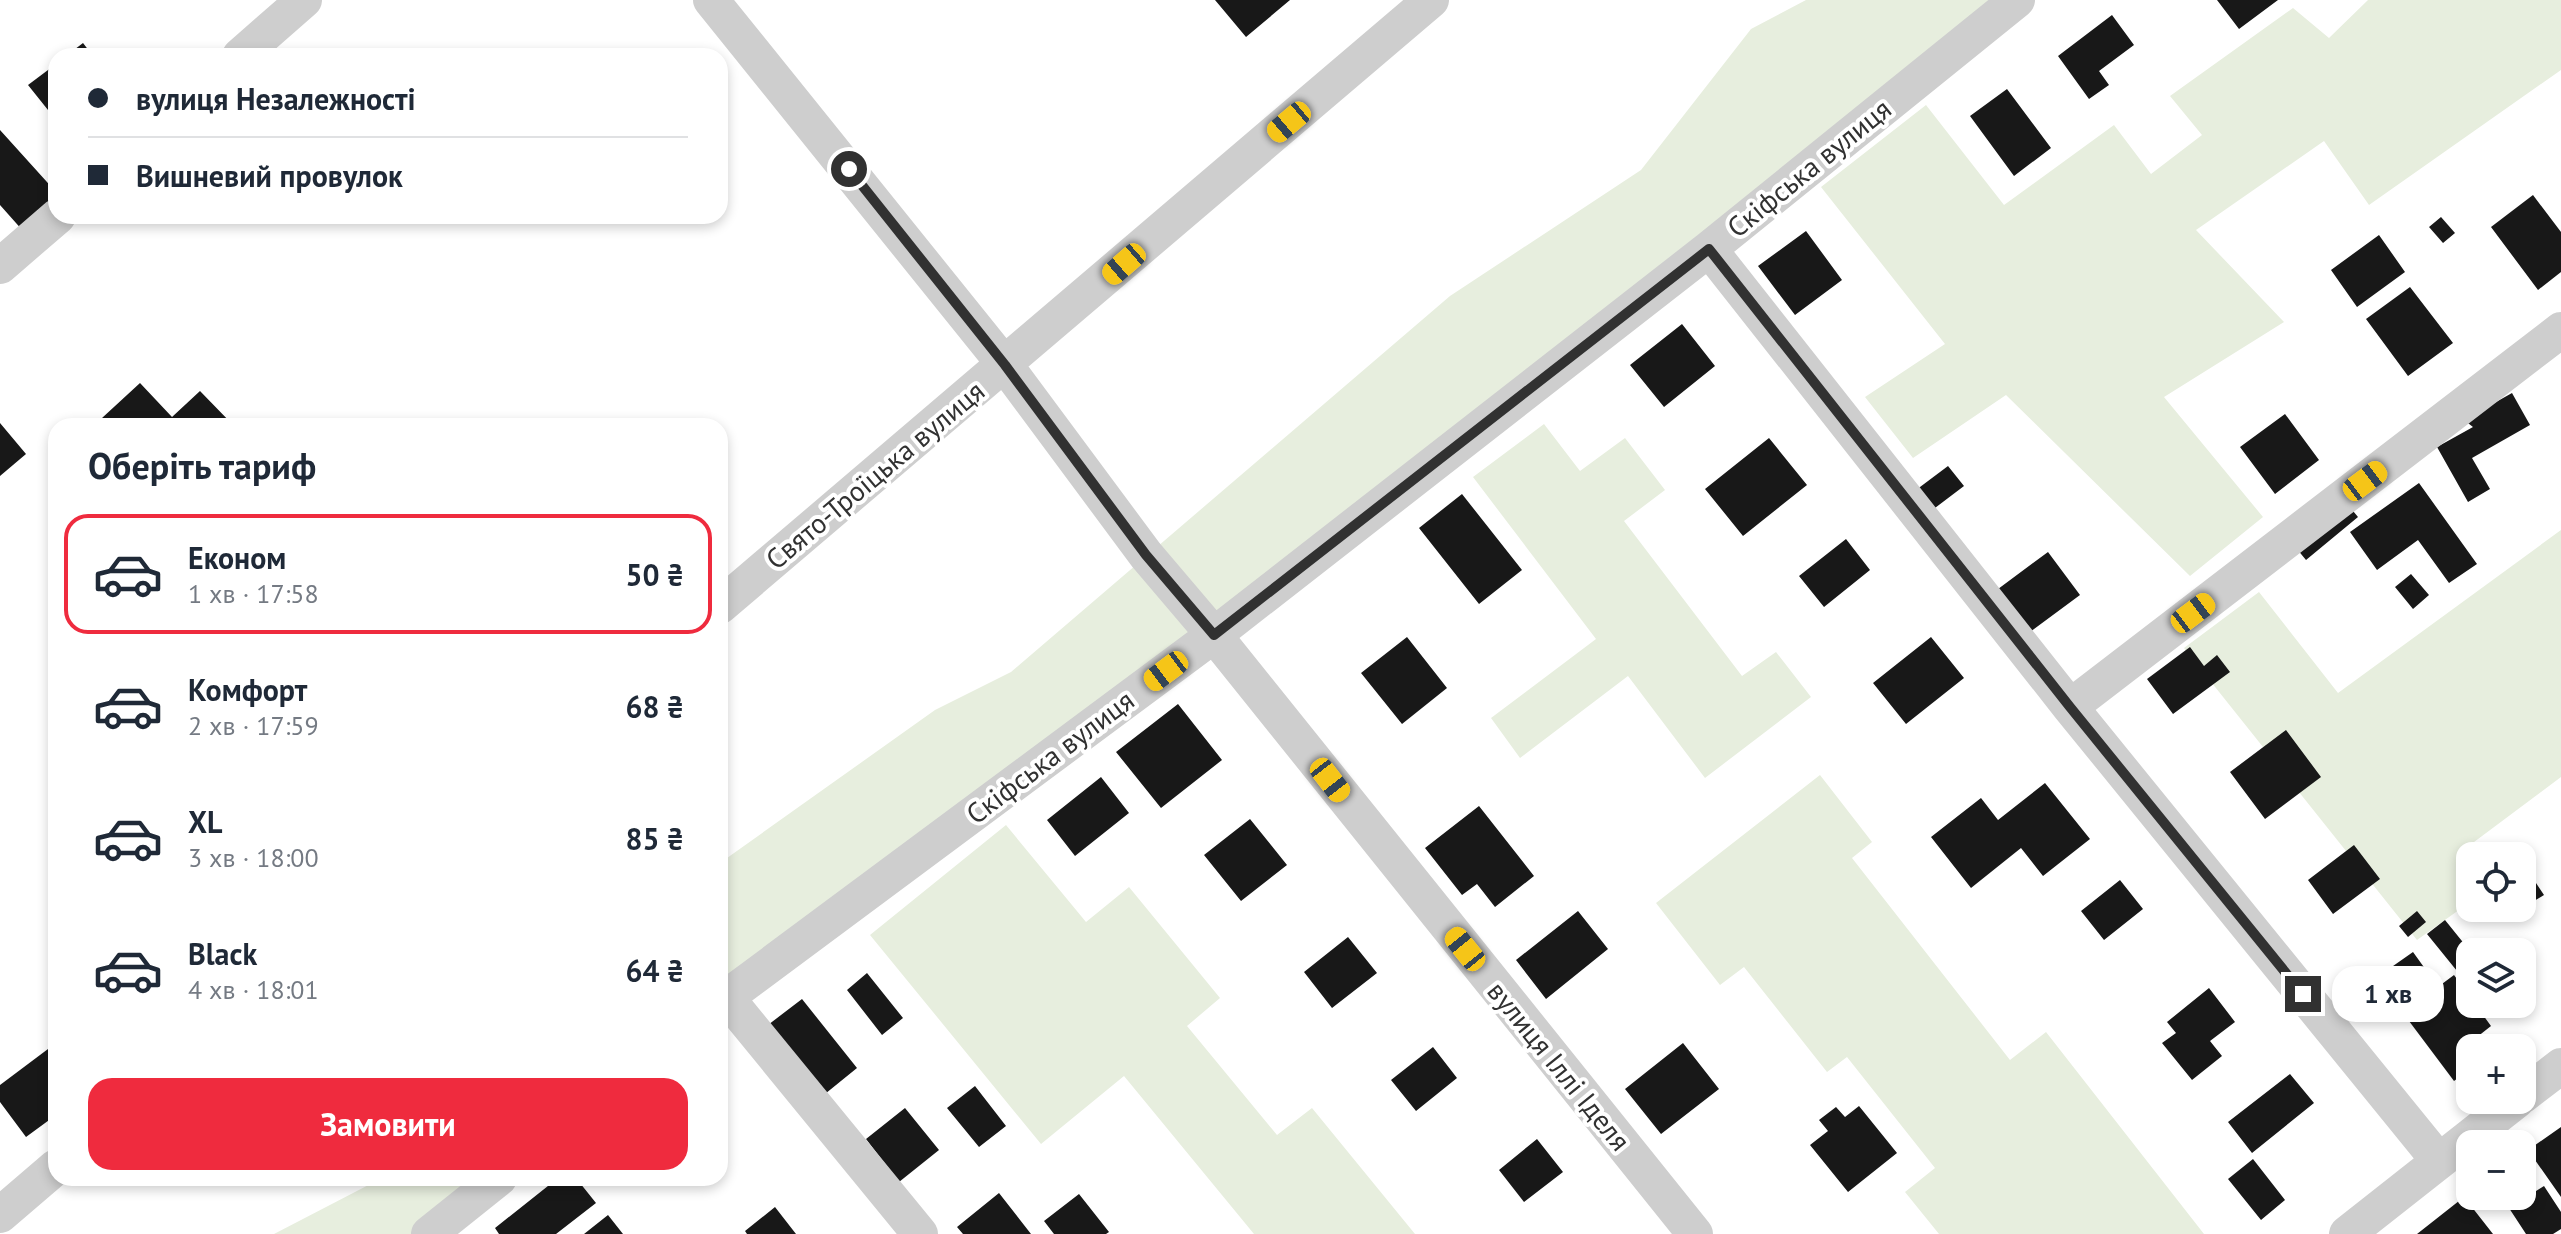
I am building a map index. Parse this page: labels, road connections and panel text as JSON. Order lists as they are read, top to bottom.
{
  "streets": {
    "street": ["Скіфська вулиця", "Свято-Троїцька вулиця", "вулиця Іллі Іделя"]
  },
  "crossings": [
    ["Скіфська вулиця", "вулиця Іллі Іделя"],
    ["Свято-Троїцька вулиця", "вулиця Іллі Іделя"]
  ],
  "page": {
    "banner": ["вулиця Незалежності", "Вишневий провулок"],
    "heading": "Оберіть тариф",
    "list": [
      {
        "name": "Економ",
        "note": "1 хв · 17:58",
        "value": "50 ₴"
      },
      {
        "name": "Комфорт",
        "note": "2 хв · 17:59",
        "value": "68 ₴"
      },
      {
        "name": "XL",
        "note": "3 хв · 18:00",
        "value": "85 ₴"
      },
      {
        "name": "Black",
        "note": "4 хв · 18:01",
        "value": "64 ₴"
      }
    ],
    "map_buttons": ["+", "−"],
    "bubble": "1 хв",
    "buttons": "Замовити"
  }
}
